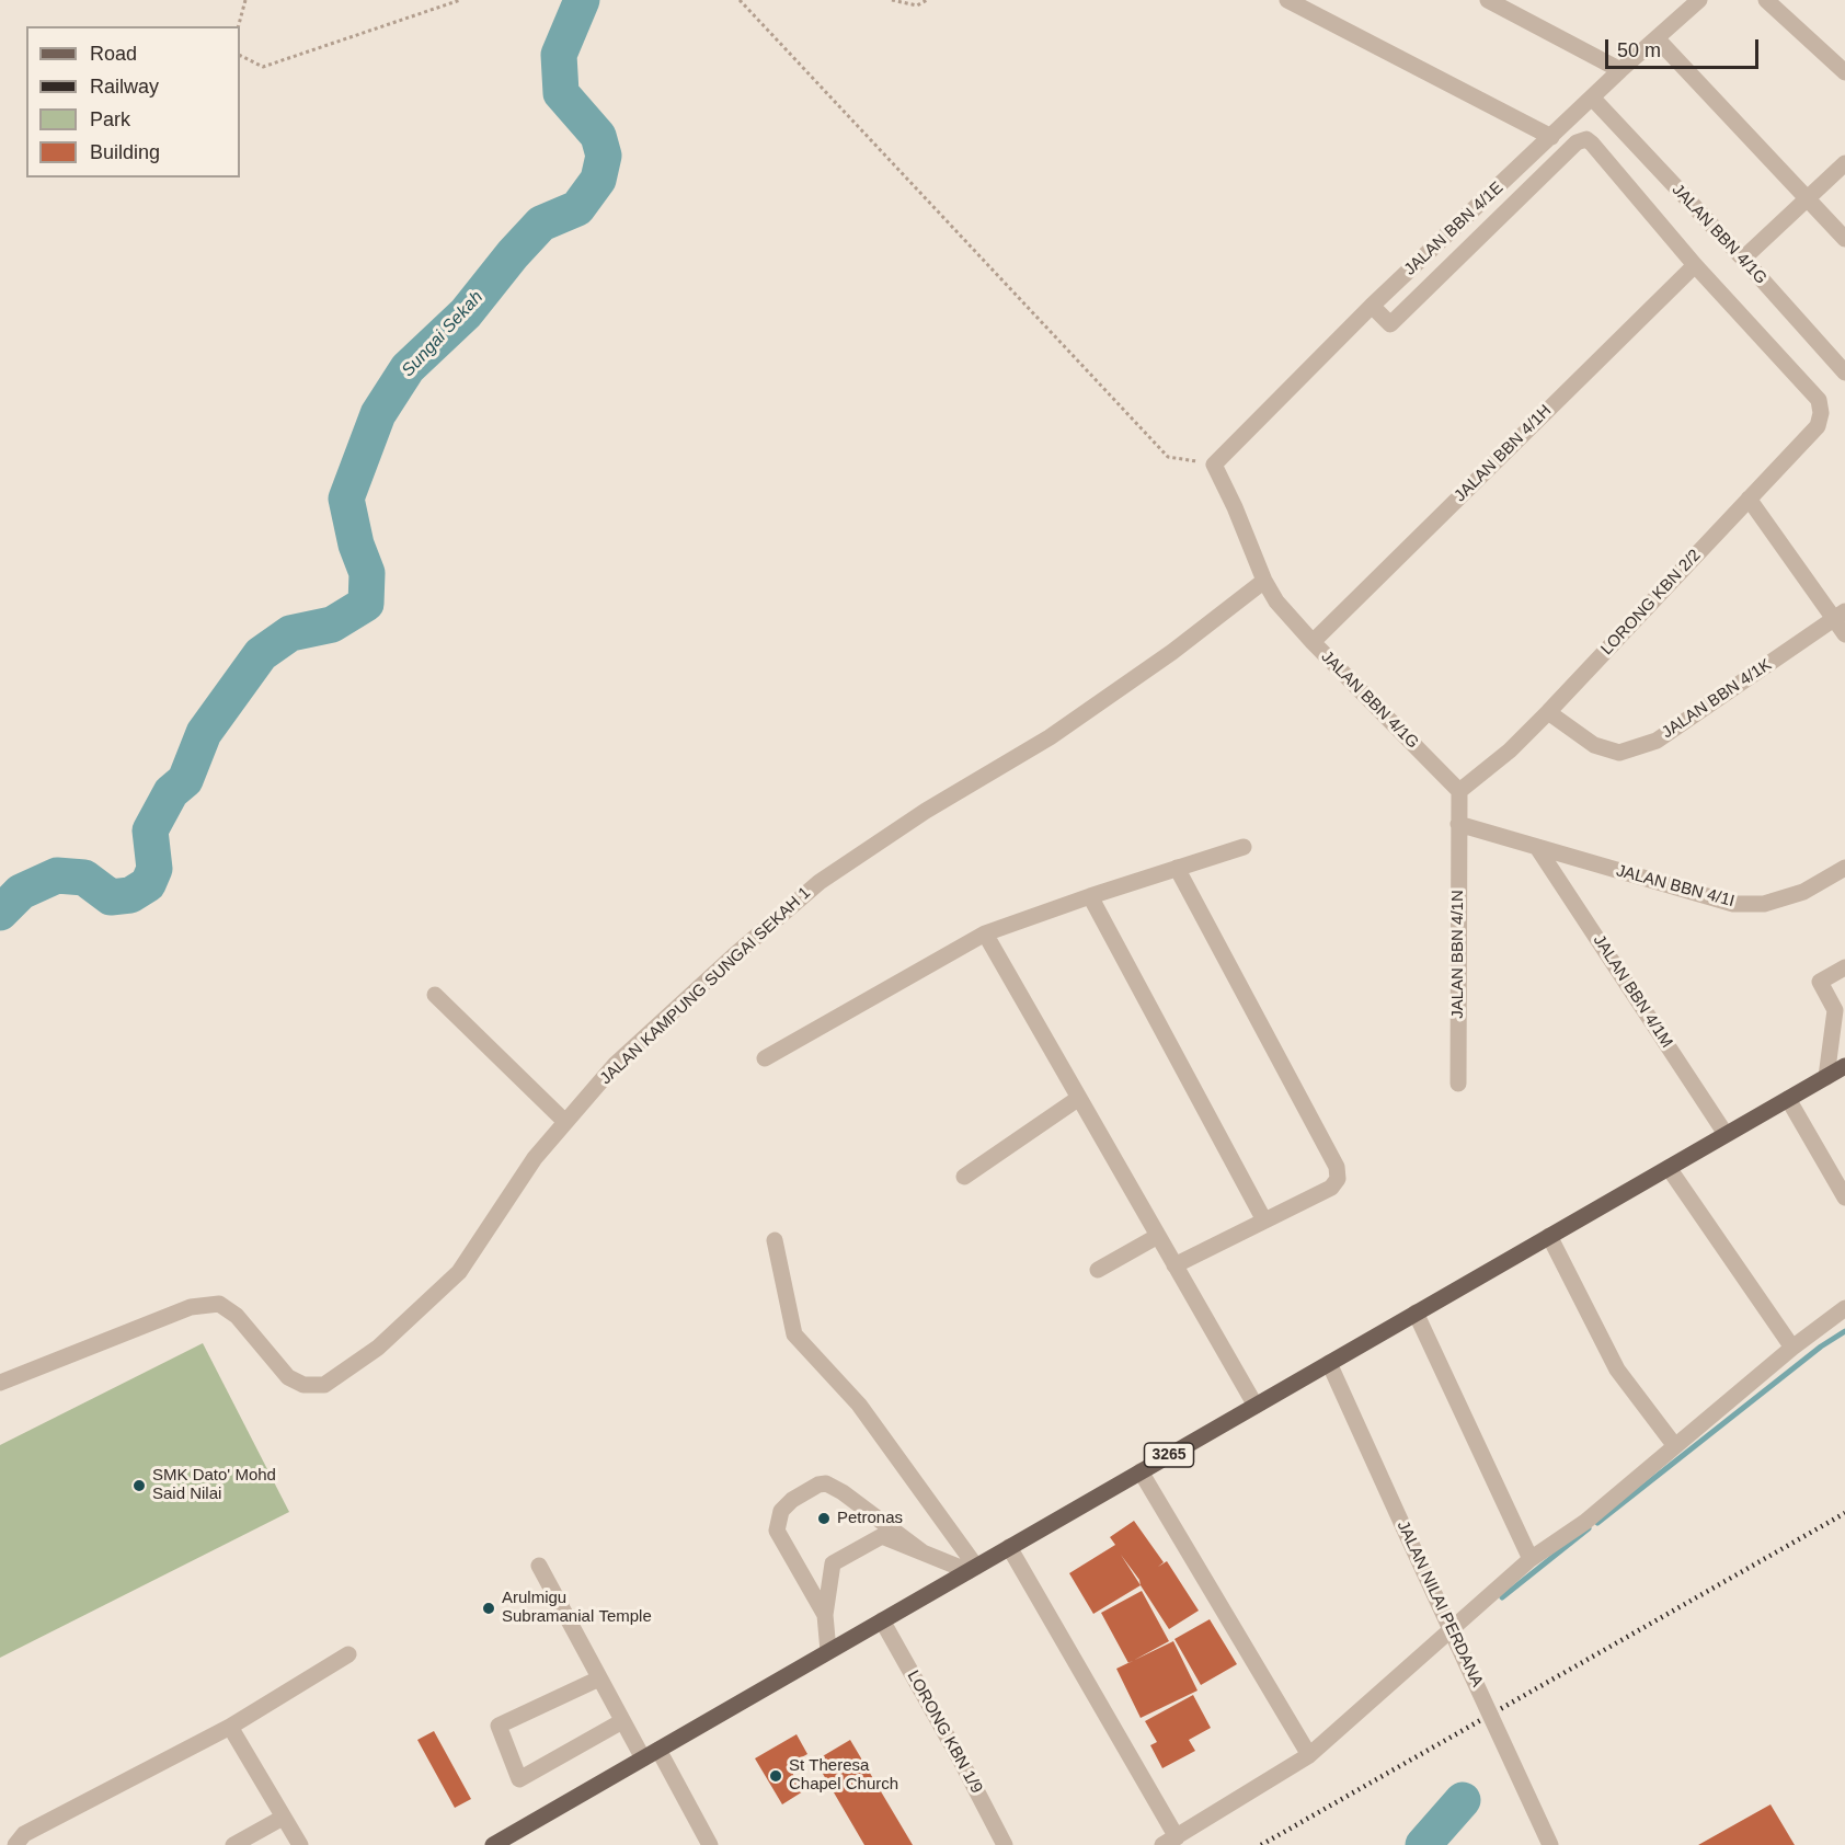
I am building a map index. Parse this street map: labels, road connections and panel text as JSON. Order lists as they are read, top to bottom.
{
  "streets": {
    "main road": ["3265"],
    "street": [
      "JALAN BBN 4/1E",
      "JALAN BBN 4/1G",
      "JALAN BBN 4/1H",
      "LORONG KBN 2/2",
      "JALAN BBN 4/1K",
      "JALAN BBN 4/1I",
      "JALAN BBN 4/1N",
      "JALAN KAMPUNG SUNGAI SEKAH 1",
      "JALAN BBN 4/1M",
      "JALAN NILAI PERDANA",
      "LORONG KBN 1/9"
    ]
  },
  "crossings": [
    ["JALAN BBN 4/1E", "JALAN BBN 4/1G"],
    ["JALAN BBN 4/1G", "JALAN BBN 4/1H"],
    ["JALAN BBN 4/1G", "LORONG KBN 2/2"],
    ["JALAN BBN 4/1G", "JALAN KAMPUNG SUNGAI SEKAH 1"],
    ["JALAN BBN 4/1H", "LORONG KBN 2/2"],
    ["LORONG KBN 2/2", "JALAN BBN 4/1K"],
    ["JALAN BBN 4/1I", "JALAN BBN 4/1N"],
    ["JALAN BBN 4/1I", "JALAN BBN 4/1M"],
    ["JALAN BBN 4/1M", "3265"],
    ["3265", "JALAN NILAI PERDANA"],
    ["3265", "LORONG KBN 1/9"]
  ],
  "water": ["Sungai Sekah"],
  "places": [
    "SMK Dato' Mohd Said Nilai",
    "Petronas",
    "Arulmigu Subramanial Temple",
    "St Theresa Chapel Church"
  ],
  "legend": [
    "Road",
    "Railway",
    "Park",
    "Building"
  ],
  "scale_bar": "50 m"
}
